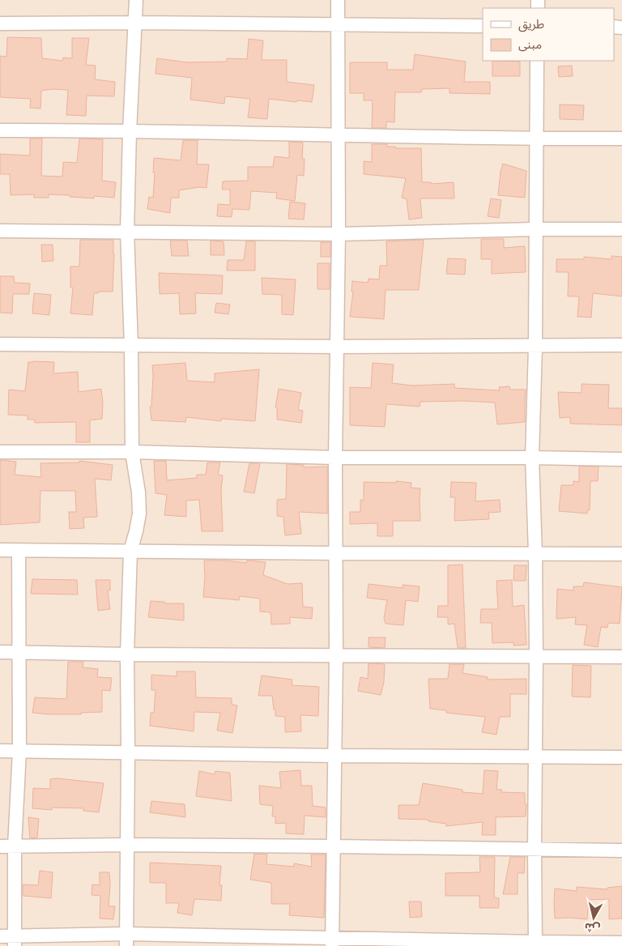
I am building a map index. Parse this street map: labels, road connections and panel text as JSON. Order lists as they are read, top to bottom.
{
  "legend": ["طريق", "مبنى"],
  "north": "bottom"
}
